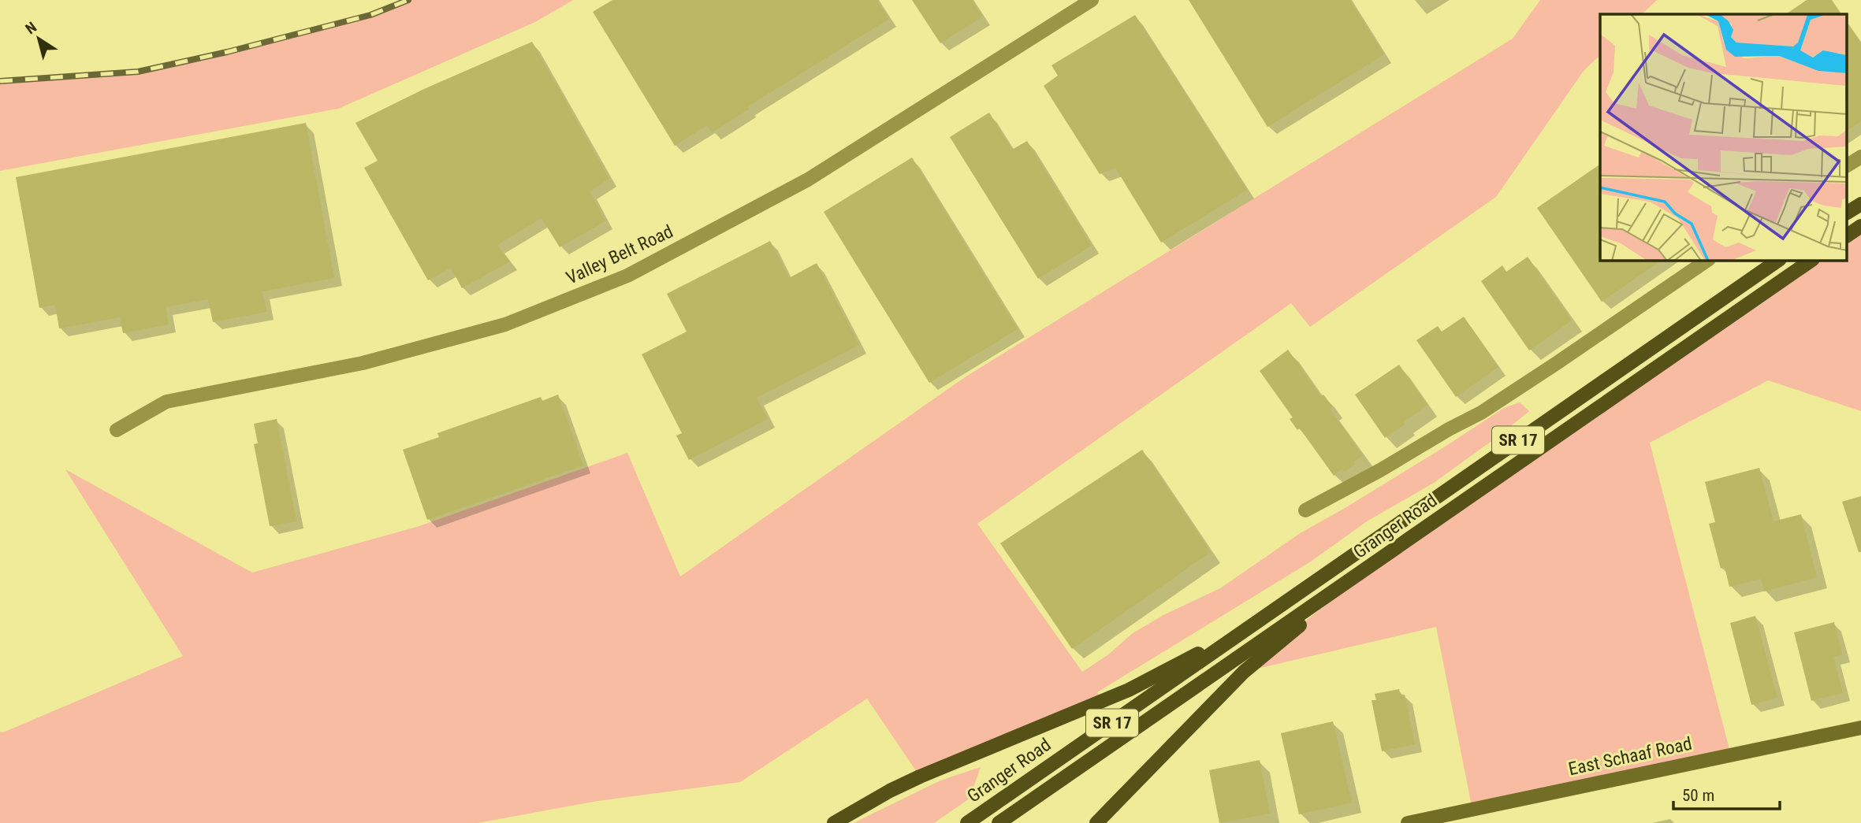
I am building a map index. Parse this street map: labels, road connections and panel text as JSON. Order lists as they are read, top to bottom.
{
  "streets": {
    "main road": ["SR 17", "Granger Road"],
    "street": ["Valley Belt Road", "East Schaaf Road"]
  },
  "scale_bar": "50 m",
  "north": "top left"
}
